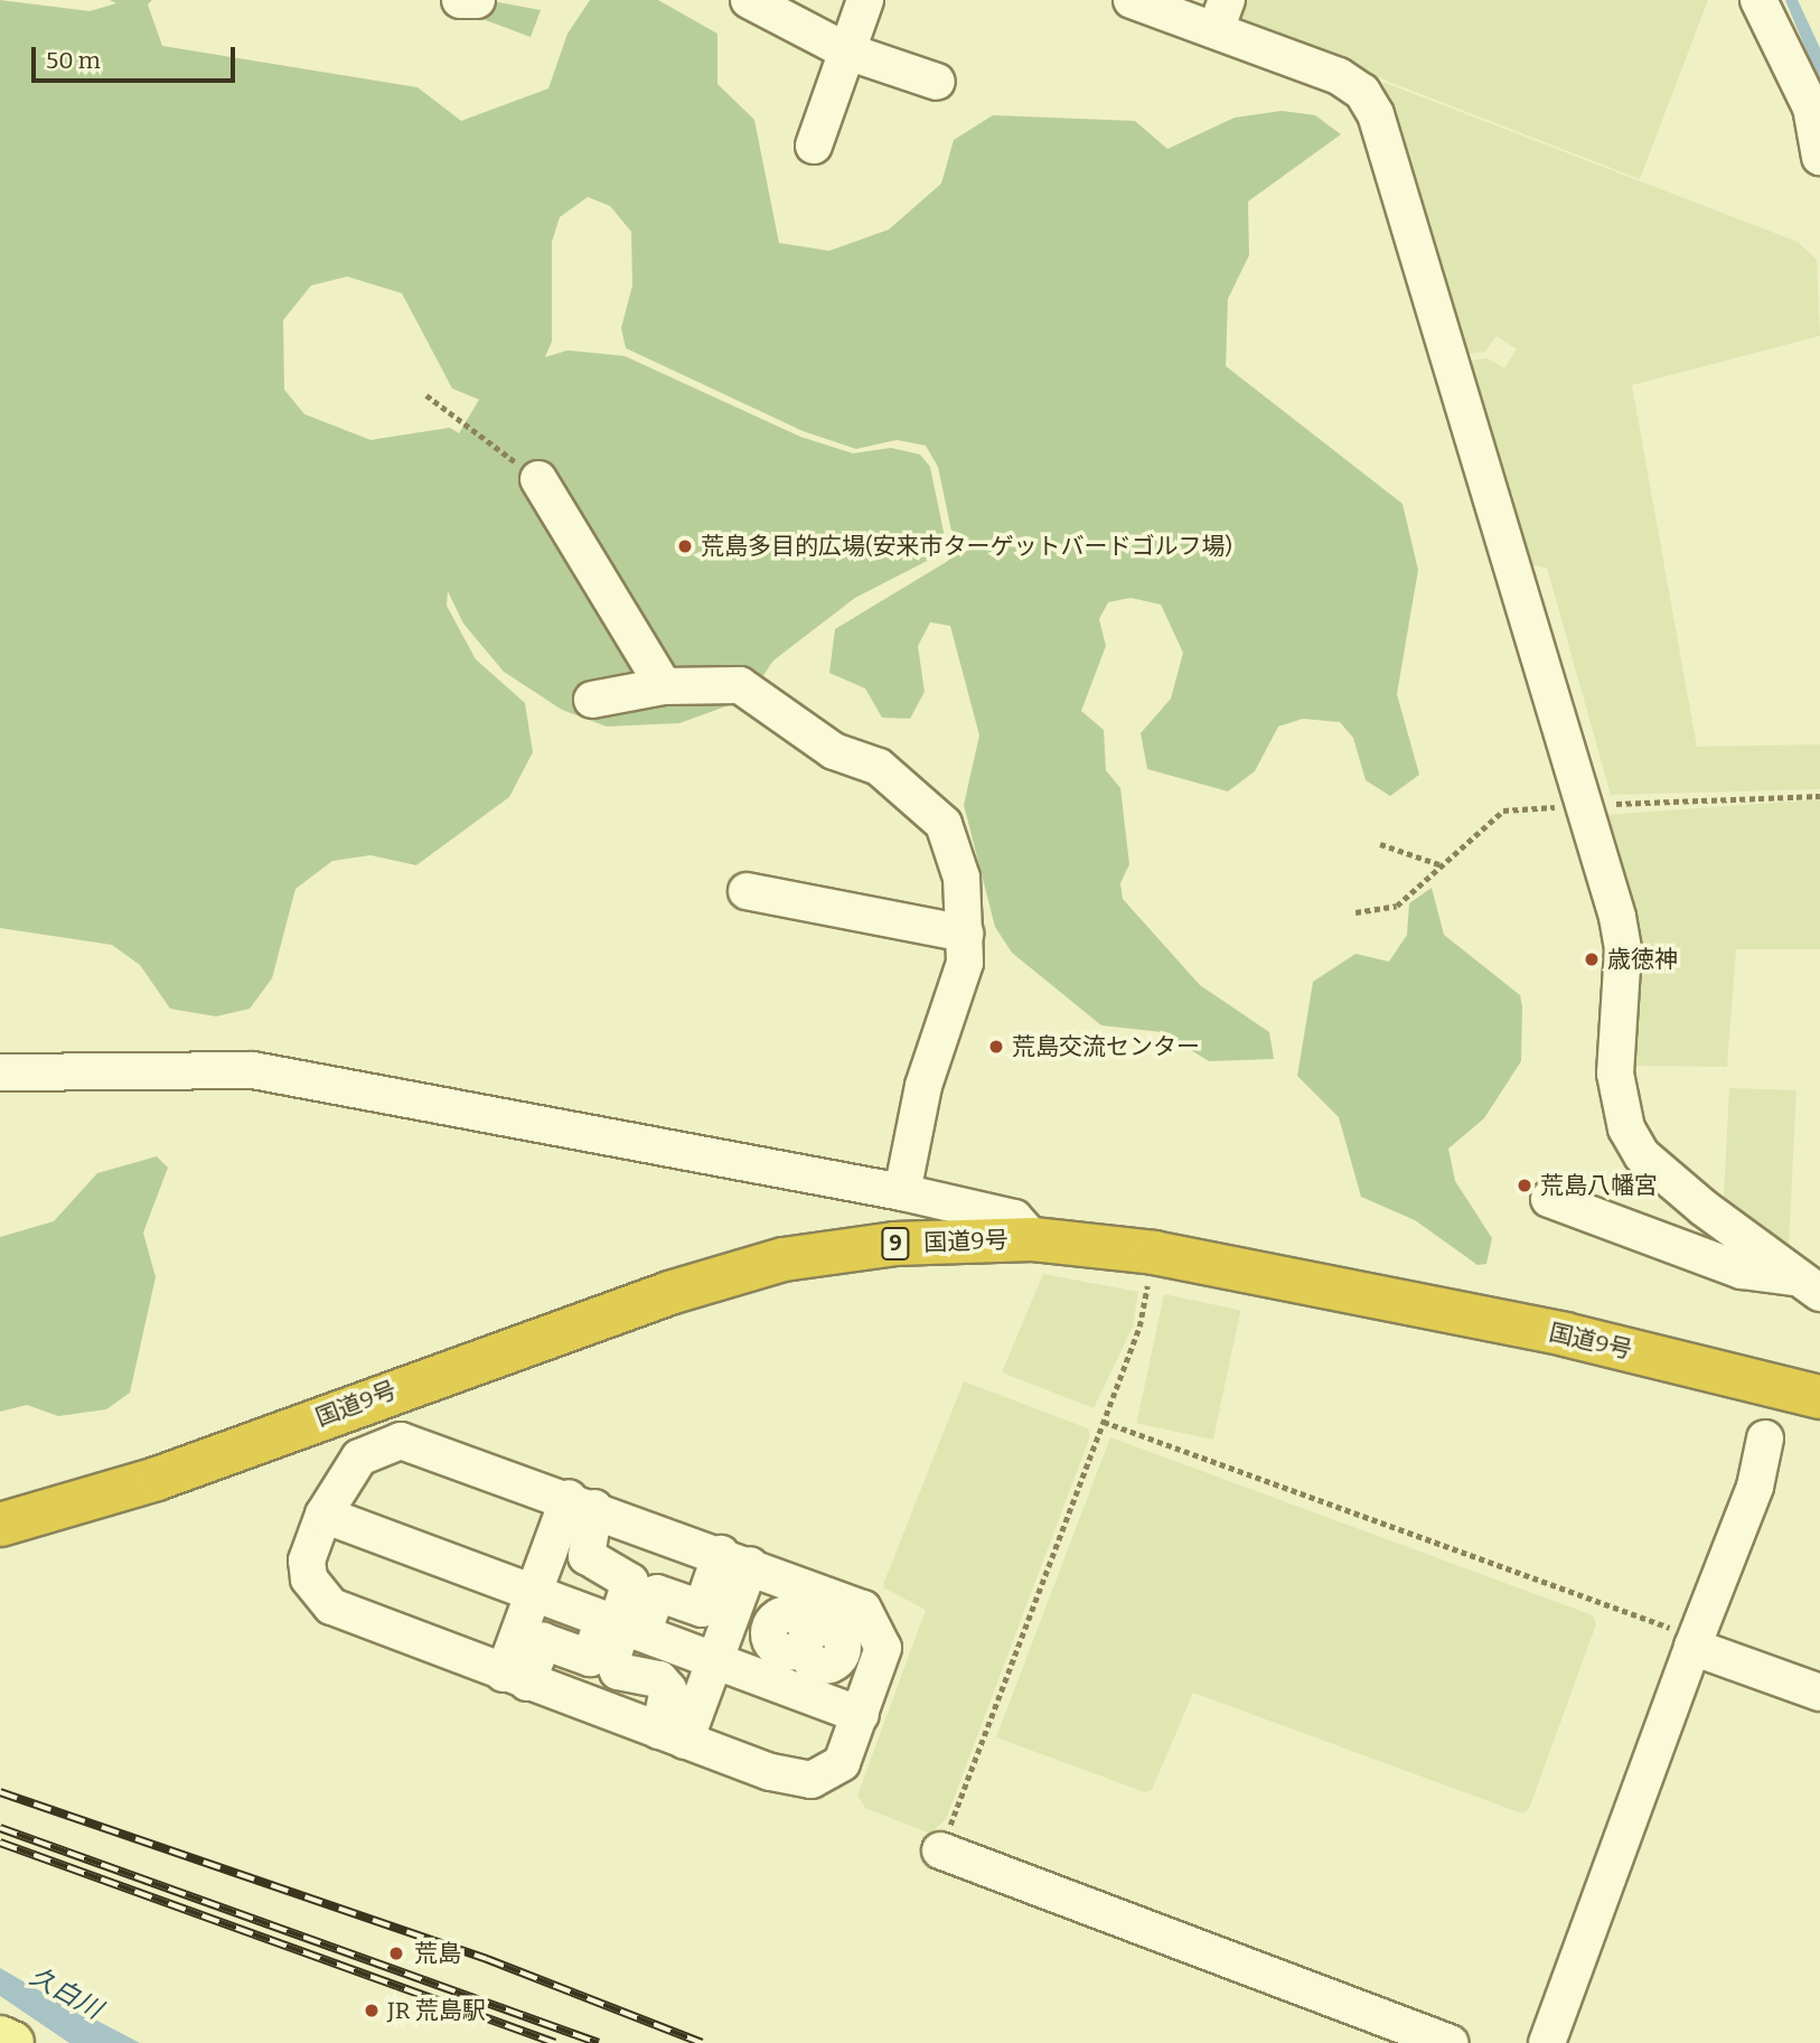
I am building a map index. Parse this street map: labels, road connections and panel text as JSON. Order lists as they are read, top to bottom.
{
  "streets": {
    "highway": ["国道9号", "9"]
  },
  "water": ["久白川"],
  "places": [
    "荒島多目的広場(安来市ターゲットバードゴルフ場)",
    "歳徳神",
    "荒島交流センター",
    "荒島八幡宮",
    "荒島",
    "JR 荒島駅"
  ],
  "scale_bar": "50 m"
}
